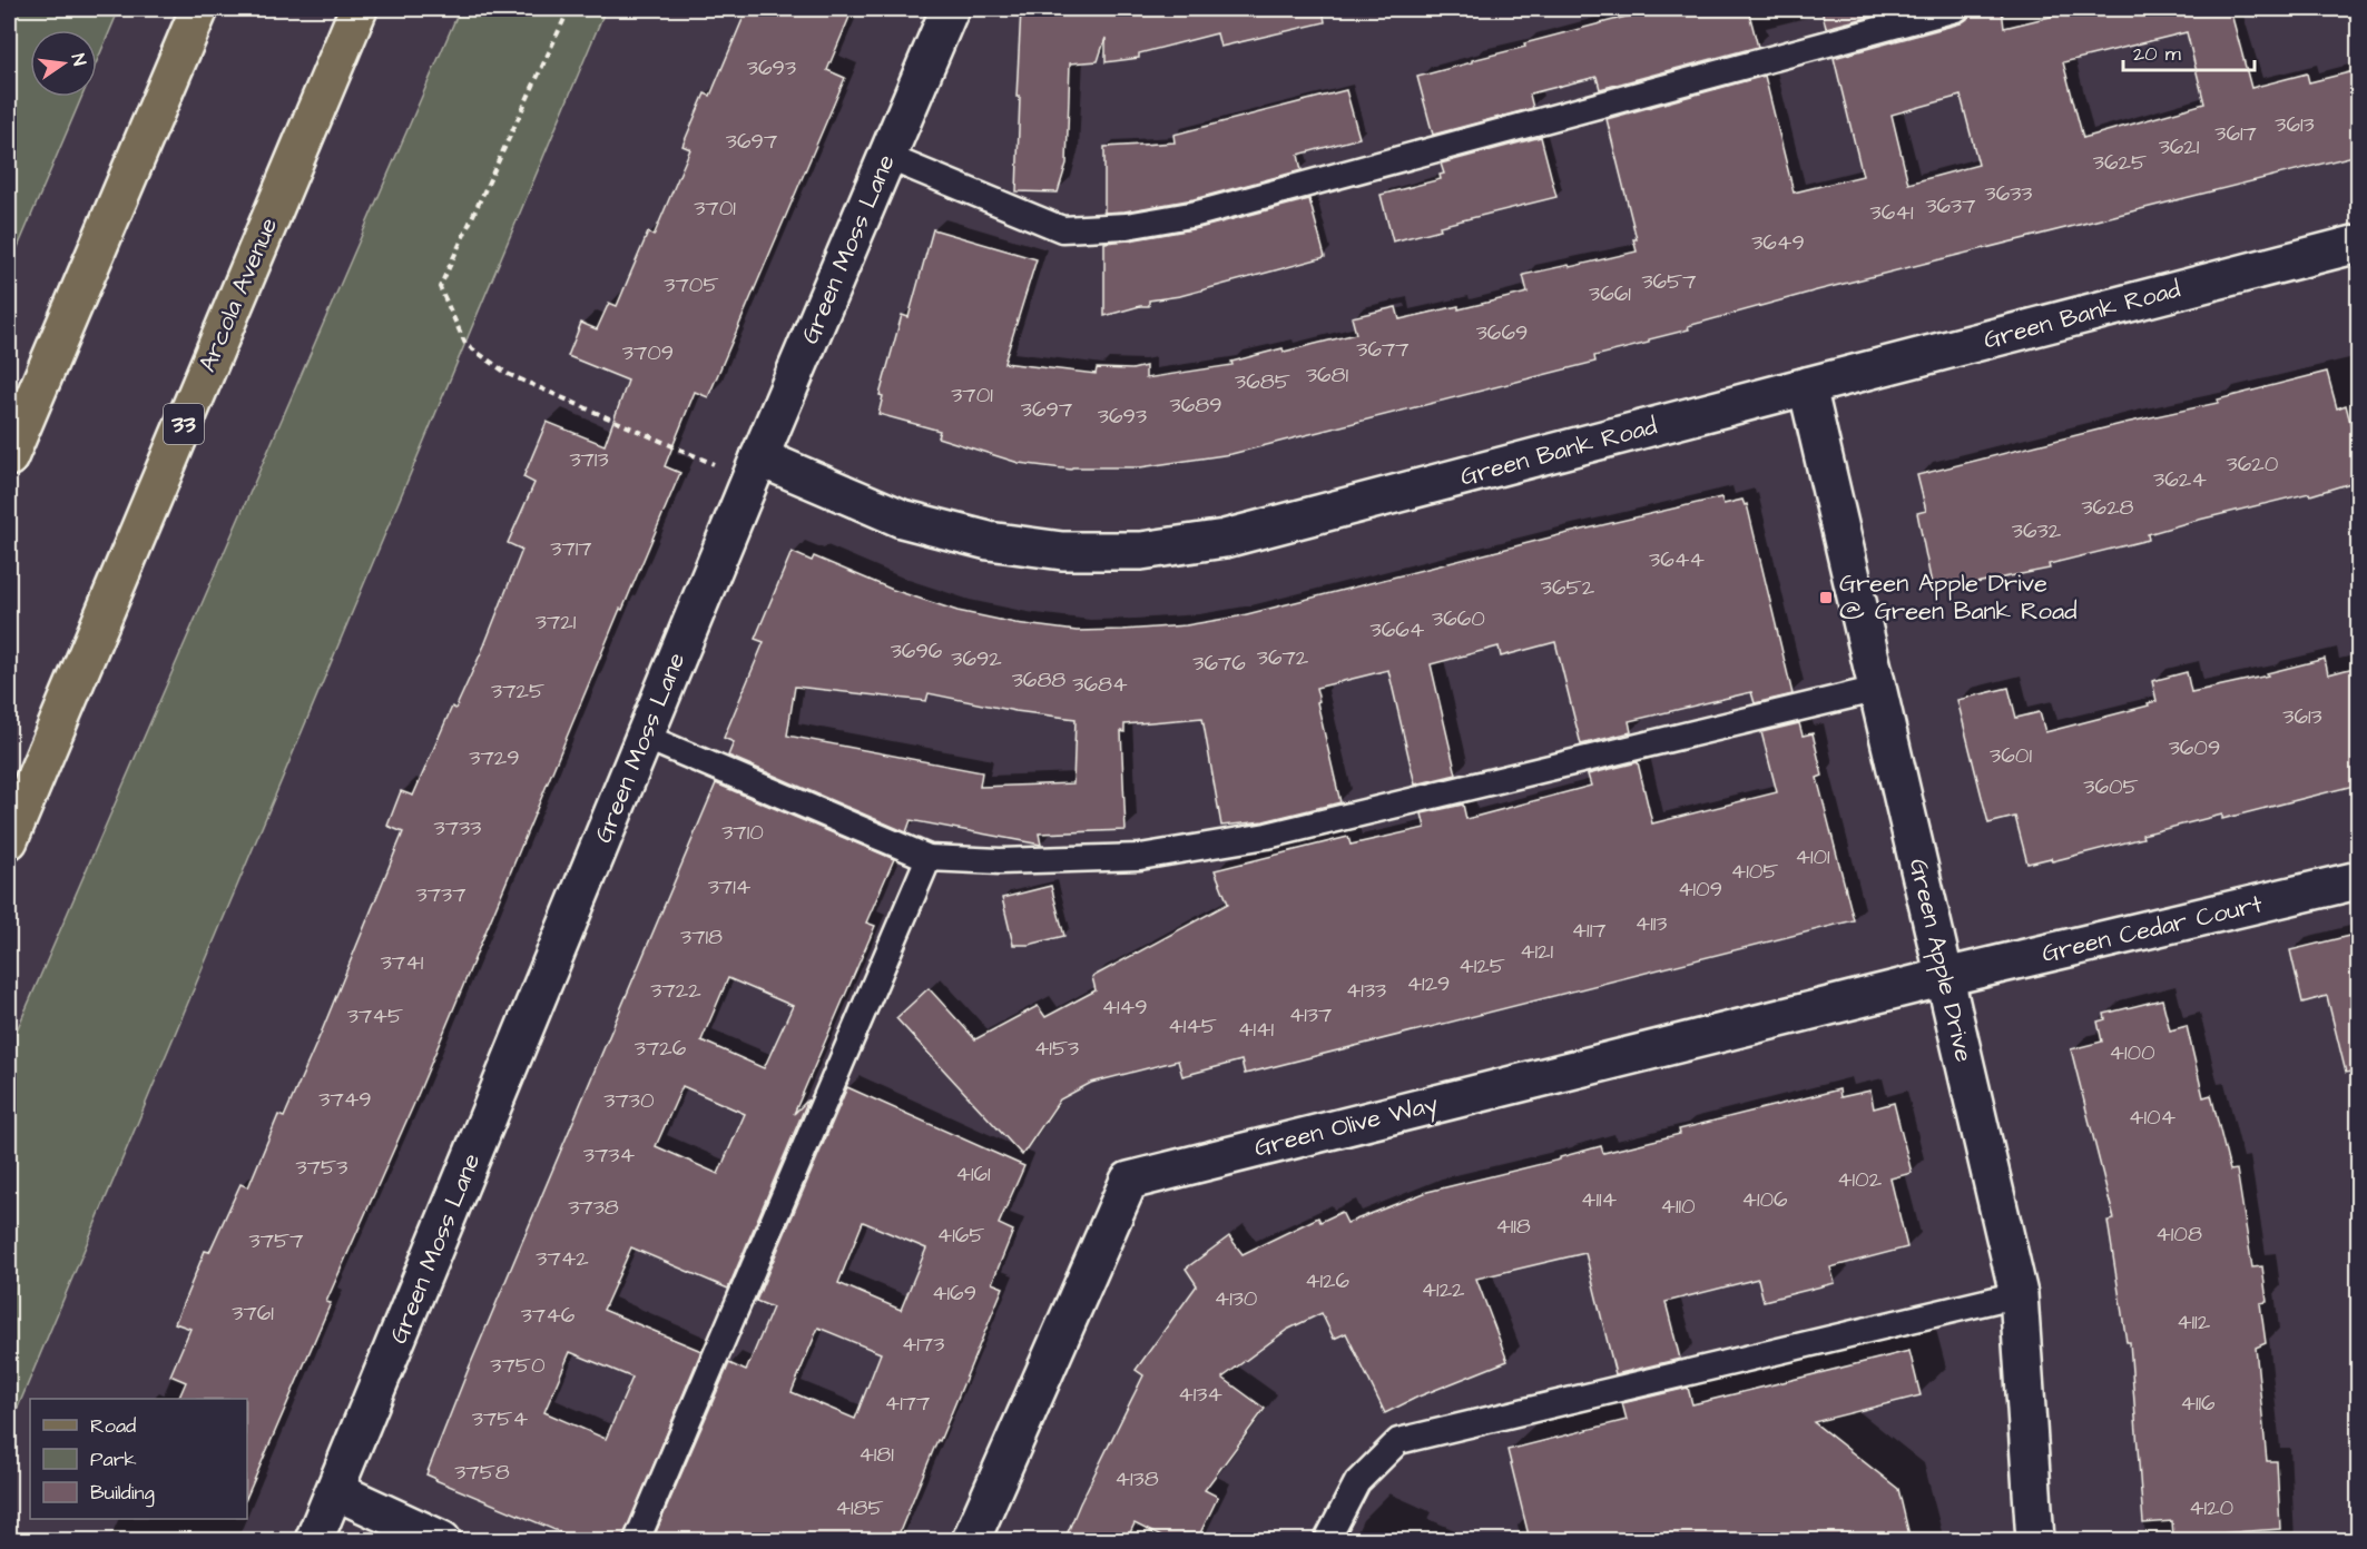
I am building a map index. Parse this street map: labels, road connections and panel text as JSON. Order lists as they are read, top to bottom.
{
  "streets": {
    "main road": ["Arcola Avenue", "33"],
    "street": [
      "Green Moss Lane",
      "Green Bank Road",
      "Green Cedar Court",
      "Green Apple Drive",
      "Green Olive Way"
    ]
  },
  "crossings": [
    ["Green Moss Lane", "Green Bank Road"],
    ["Green Bank Road", "Green Apple Drive"],
    ["Green Cedar Court", "Green Apple Drive"],
    ["Green Cedar Court", "Green Olive Way"],
    ["Green Apple Drive", "Green Olive Way"]
  ],
  "places": {
    "transit": ["Green Apple Drive @ Green Bank Road"]
  },
  "house_numbers": [
    "3693",
    "3613",
    "3617",
    "3697",
    "3621",
    "3625",
    "3633",
    "3637",
    "3701",
    "3641",
    "3649",
    "3657",
    "3705",
    "3661",
    "3669",
    "3677",
    "3709",
    "3681",
    "3685",
    "3701",
    "3689",
    "3697",
    "3693",
    "3713",
    "3620",
    "3624",
    "3628",
    "3632",
    "3717",
    "3644",
    "3652",
    "3660",
    "3721",
    "3664",
    "3696",
    "3672",
    "3692",
    "3676",
    "3688",
    "3684",
    "3725",
    "3613",
    "3609",
    "3601",
    "3729",
    "3605",
    "3733",
    "3710",
    "4101",
    "4105",
    "3714",
    "4109",
    "3737",
    "4113",
    "4117",
    "3718",
    "4121",
    "3741",
    "4125",
    "4129",
    "3722",
    "4133",
    "4149",
    "4137",
    "3745",
    "4145",
    "4141",
    "3726",
    "4153",
    "4100",
    "3749",
    "3730",
    "4104",
    "3734",
    "3753",
    "4161",
    "4102",
    "4114",
    "4106",
    "4110",
    "3738",
    "4118",
    "4108",
    "4165",
    "3757",
    "3742",
    "4126",
    "4122",
    "4169",
    "4130",
    "3761",
    "3746",
    "4112",
    "4173",
    "3750",
    "4134",
    "4177",
    "4116",
    "3754",
    "4181",
    "3758",
    "4138",
    "4185",
    "4120"
  ],
  "legend": ["Road", "Park", "Building"],
  "scale_bar": "20 m",
  "north": "right"
}
